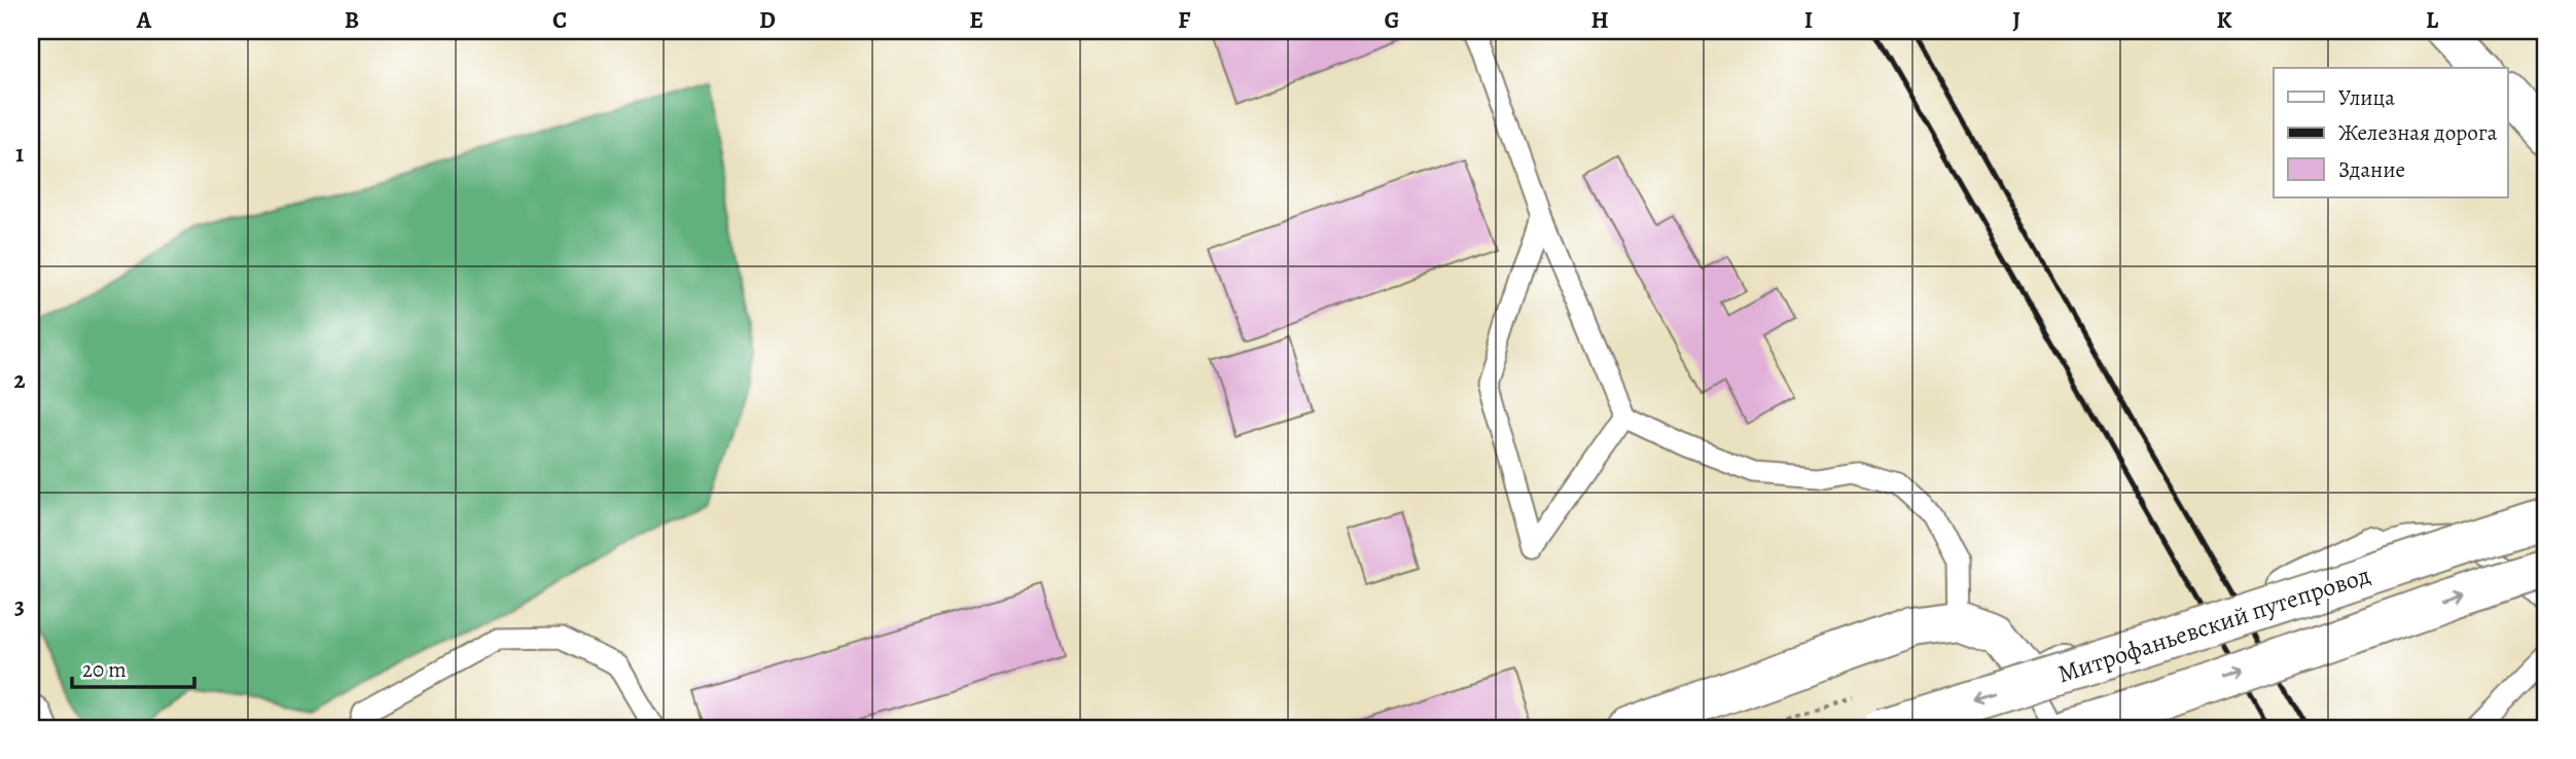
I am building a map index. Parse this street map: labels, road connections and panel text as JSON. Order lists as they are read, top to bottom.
{
  "streets": {
    "main road": ["Митрофаньевский путепровод"]
  },
  "legend": ["Улица", "Железная дорога", "Здание"],
  "scale_bar": "20 m",
  "grid": {
    "columns": [
      "A",
      "B",
      "C",
      "D",
      "E",
      "F",
      "G",
      "H",
      "I",
      "J",
      "K",
      "L"
    ],
    "rows": ["1", "2", "3"]
  }
}
